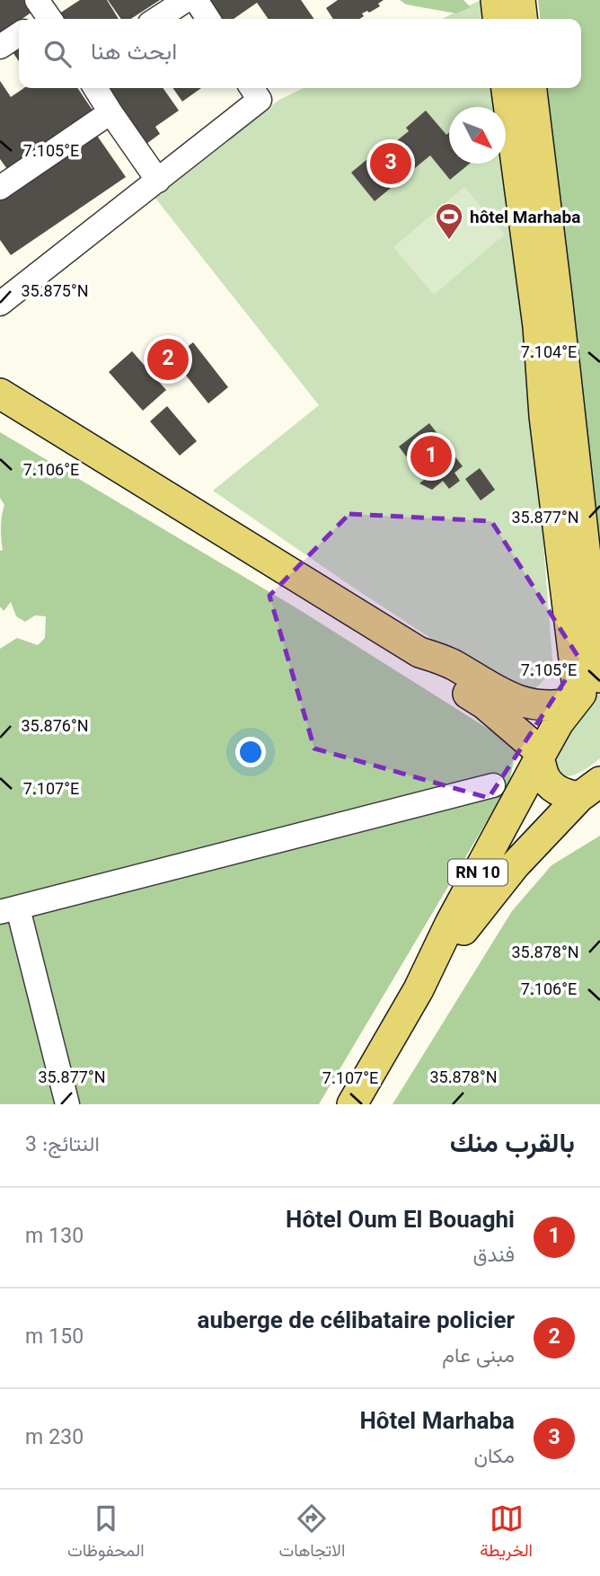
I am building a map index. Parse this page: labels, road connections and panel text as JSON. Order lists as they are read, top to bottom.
{
  "streets": {
    "main road": ["RN 10"]
  },
  "places": {
    "sports": ["hôtel Marhaba"]
  },
  "north": "bottom right",
  "page": {
    "search": "ابحث هنا",
    "pins": ["3", "2", "1"],
    "heading": ["بالقرب منك", "النتائج: 3"],
    "list": [
      {
        "mark": "1",
        "name": "Hôtel Oum El Bouaghi",
        "note": "فندق",
        "value": "130 m"
      },
      {
        "mark": "2",
        "name": "auberge de célibataire policier",
        "note": "مبنى عام",
        "value": "150 m"
      },
      {
        "mark": "3",
        "name": "Hôtel Marhaba",
        "note": "مكان",
        "value": "230 m"
      }
    ],
    "nav": ["الخريطة", "الاتجاهات", "المحفوظات"]
  },
  "coordinates": [
    "7.105°E",
    "35.875°N",
    "7.104°E",
    "7.106°E",
    "35.877°N",
    "35.876°N",
    "7.107°E",
    "35.878°N"
  ]
}
